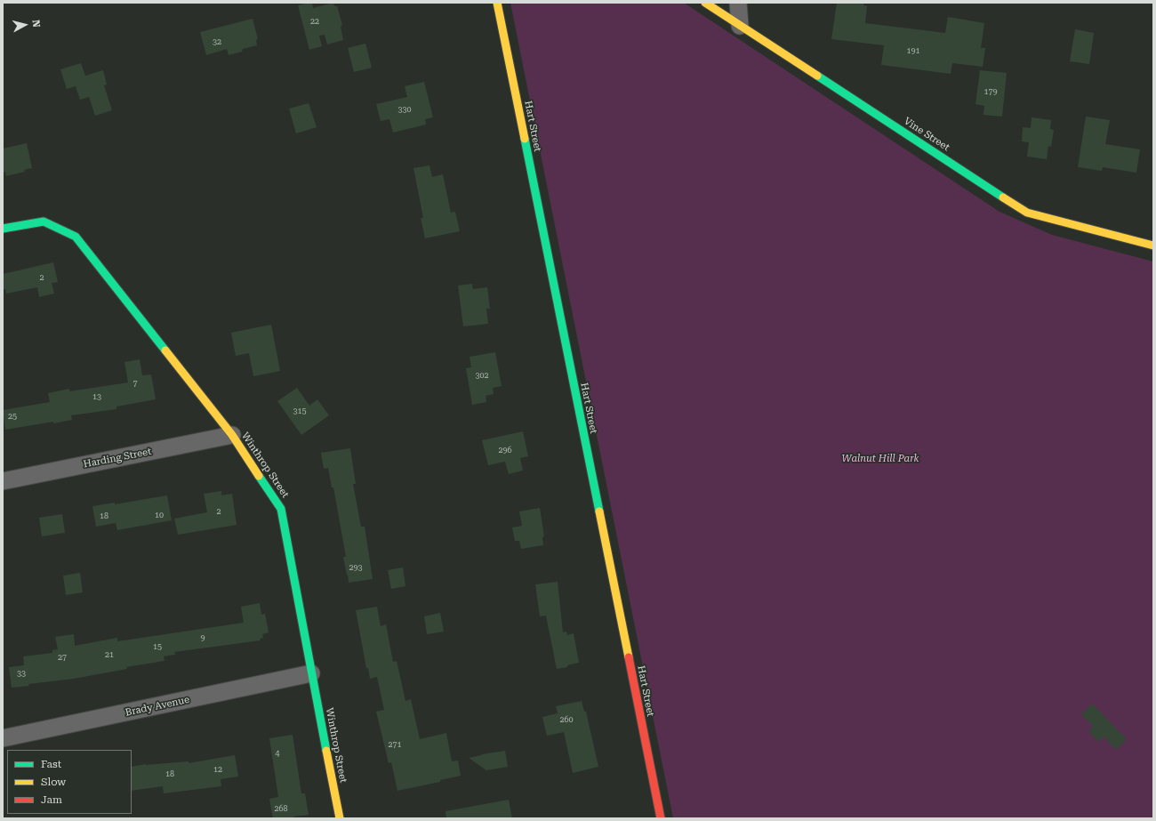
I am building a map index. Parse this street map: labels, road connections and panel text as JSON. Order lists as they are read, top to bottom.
{
  "streets": {
    "street": [
      "Hart Street",
      "Vine Street",
      "Harding Street",
      "Winthrop Street",
      "Brady Avenue"
    ]
  },
  "crossings": [
    ["Harding Street", "Winthrop Street"],
    ["Winthrop Street", "Brady Avenue"]
  ],
  "parks": ["Walnut Hill Park"],
  "house_numbers": [
    "22",
    "32",
    "191",
    "179",
    "330",
    "2",
    "302",
    "7",
    "13",
    "315",
    "25",
    "296",
    "2",
    "10",
    "18",
    "293",
    "9",
    "15",
    "21",
    "27",
    "33",
    "260",
    "271",
    "4",
    "12",
    "18",
    "268"
  ],
  "legend": ["Fast", "Slow", "Jam"],
  "north": "right"
}
